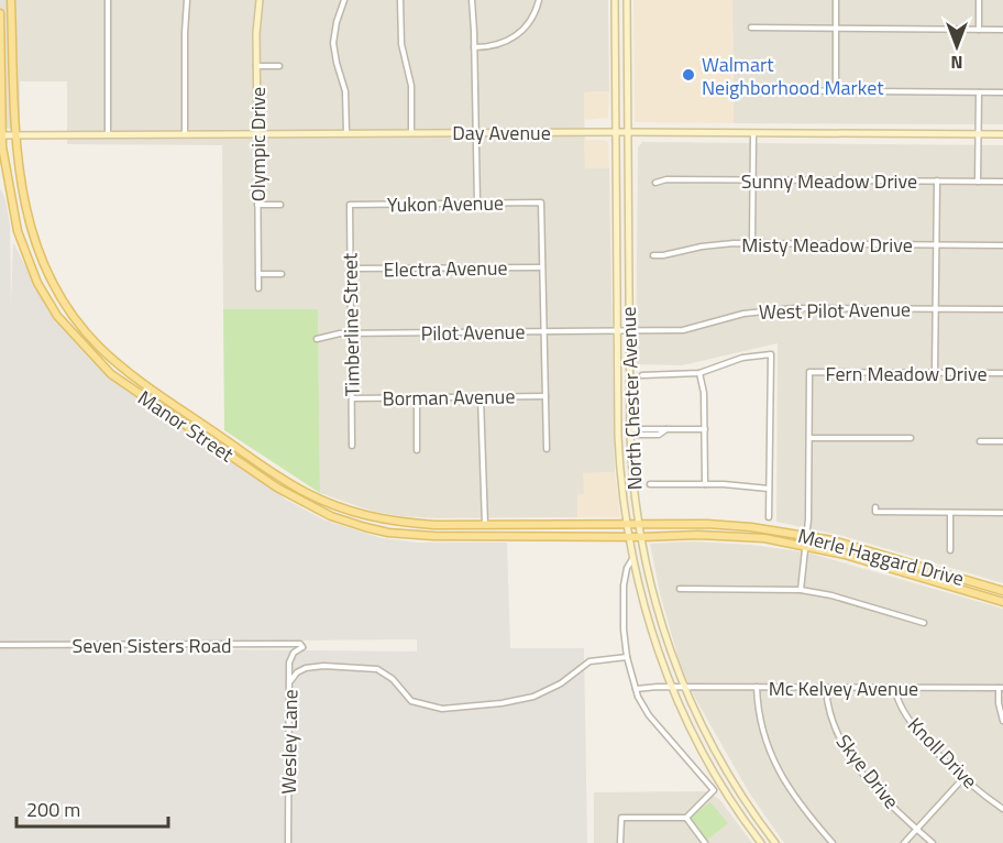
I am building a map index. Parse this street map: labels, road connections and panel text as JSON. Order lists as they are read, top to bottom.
{
  "streets": {
    "main road": [
      "Day Avenue",
      "Olympic Drive",
      "North Chester Avenue",
      "Manor Street",
      "Merle Haggard Drive"
    ],
    "street": [
      "Sunny Meadow Drive",
      "Yukon Avenue",
      "Misty Meadow Drive",
      "Electra Avenue",
      "West Pilot Avenue",
      "Timberline Street",
      "Pilot Avenue",
      "Fern Meadow Drive",
      "Borman Avenue",
      "Seven Sisters Road",
      "Mc Kelvey Avenue",
      "Wesley Lane",
      "Knoll Drive",
      "Skye Drive"
    ]
  },
  "crossings": [
    ["Day Avenue", "Olympic Drive"],
    ["Day Avenue", "North Chester Avenue"],
    ["Day Avenue", "Manor Street"],
    ["Yukon Avenue", "Electra Avenue"],
    ["Yukon Avenue", "Timberline Street"],
    ["Electra Avenue", "Timberline Street"],
    ["West Pilot Avenue", "Pilot Avenue"],
    ["West Pilot Avenue", "North Chester Avenue"],
    ["Timberline Street", "Pilot Avenue"],
    ["Timberline Street", "Borman Avenue"],
    ["Pilot Avenue", "North Chester Avenue"],
    ["North Chester Avenue", "Manor Street"],
    ["North Chester Avenue", "Merle Haggard Drive"],
    ["North Chester Avenue", "Mc Kelvey Avenue"],
    ["Manor Street", "Merle Haggard Drive"],
    ["Seven Sisters Road", "Wesley Lane"],
    ["Mc Kelvey Avenue", "Knoll Drive"],
    ["Mc Kelvey Avenue", "Skye Drive"]
  ],
  "places": ["Walmart Neighborhood Market"],
  "scale_bar": "200 m",
  "north": "bottom"
}
